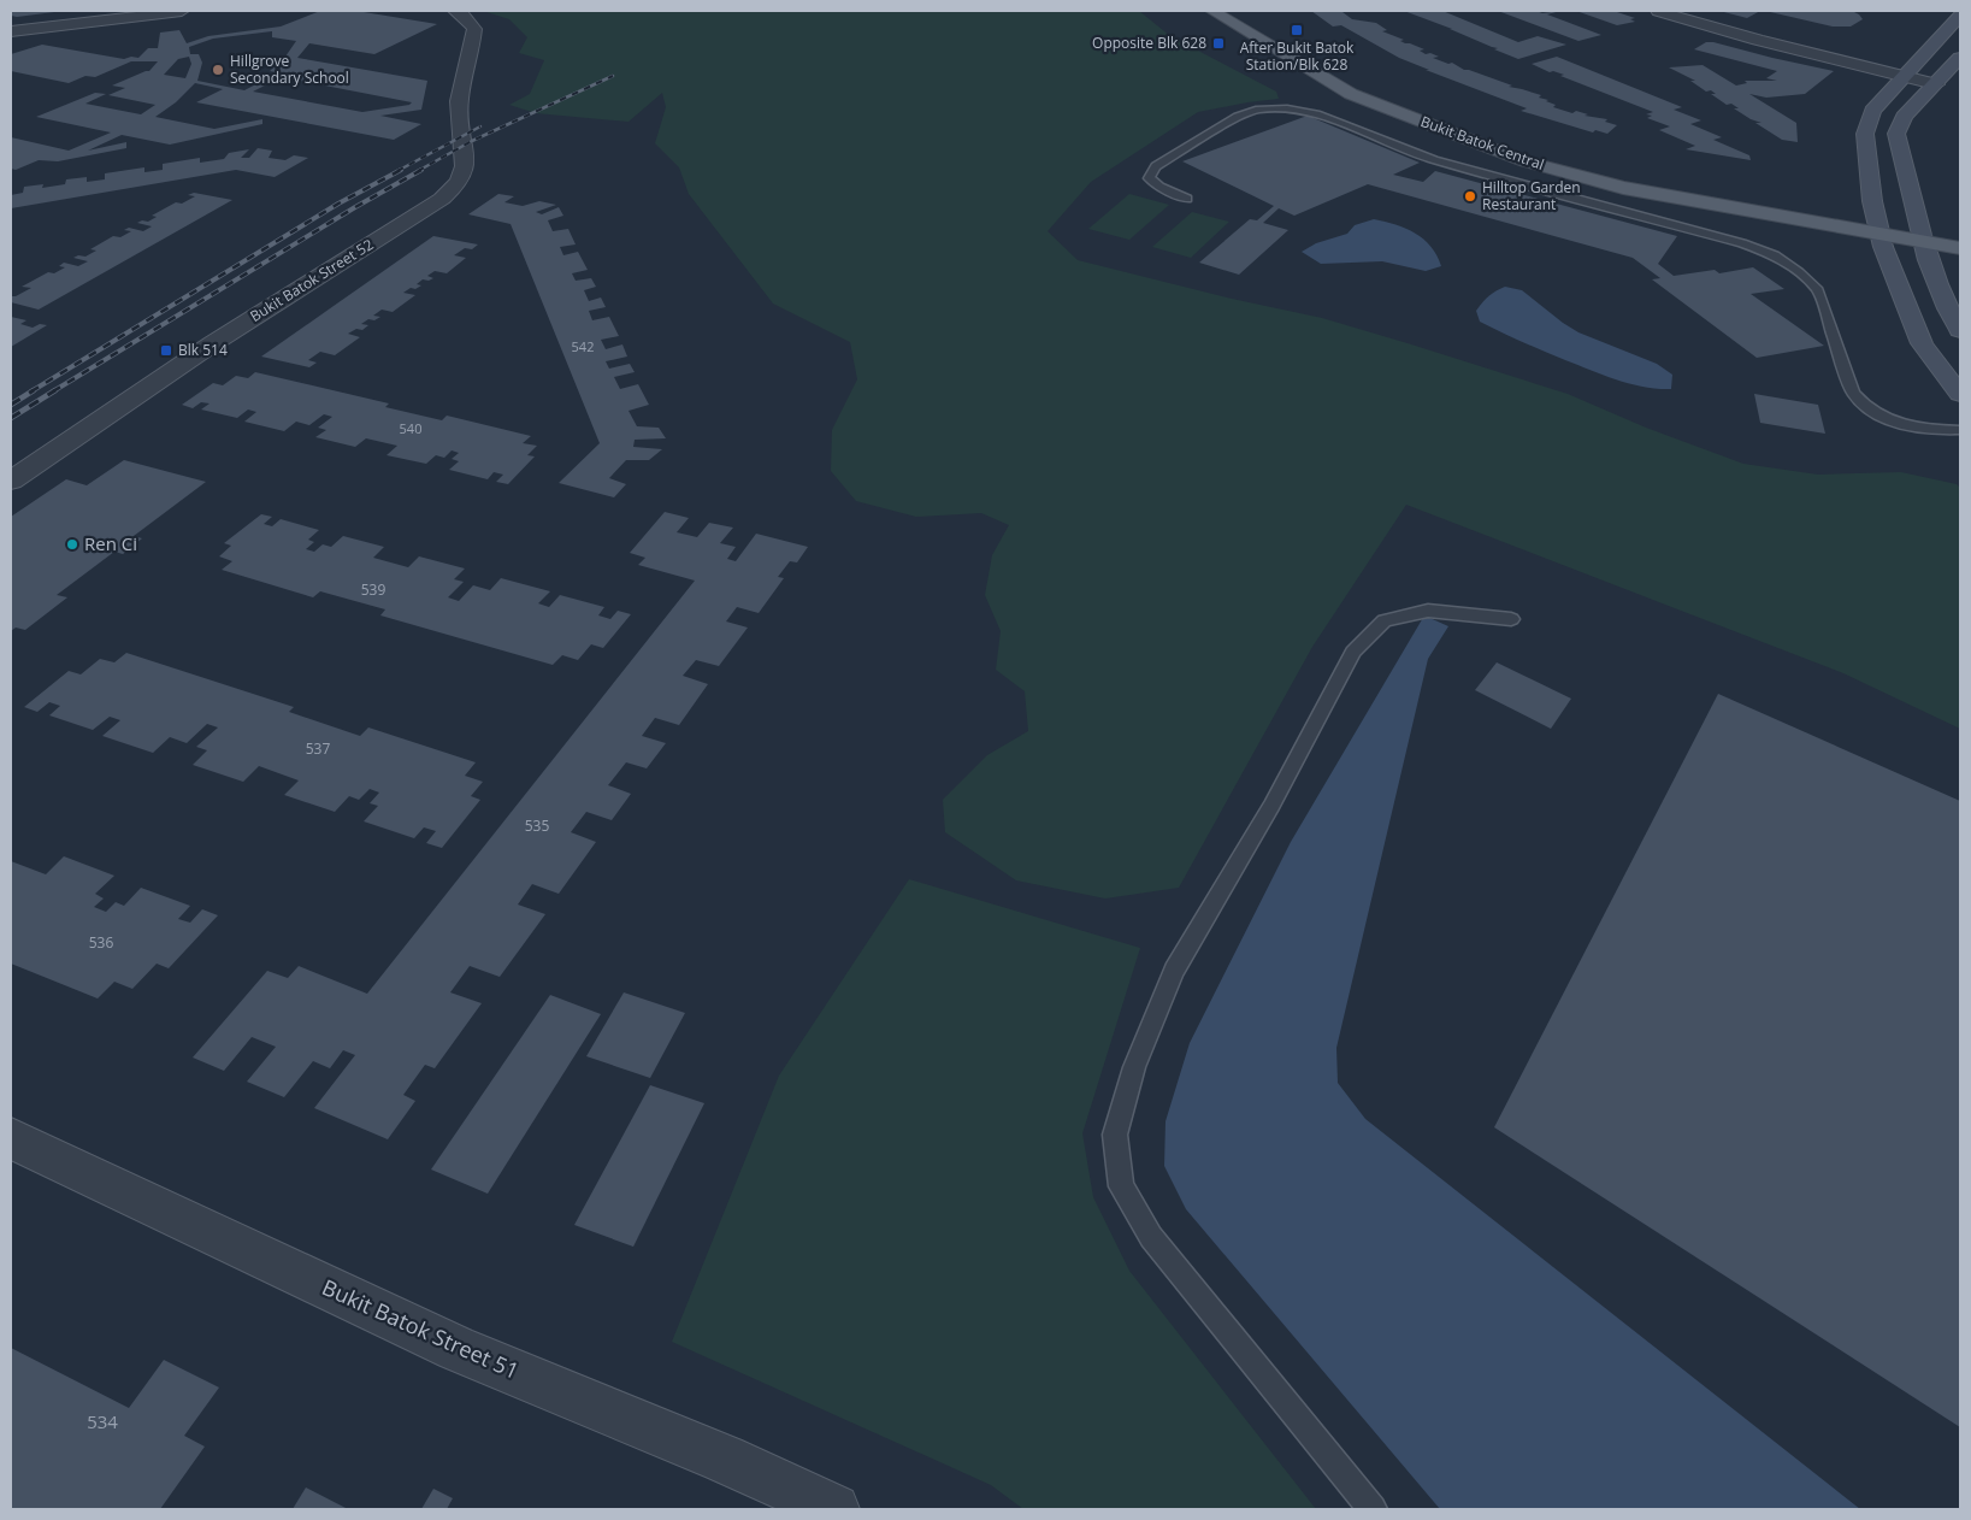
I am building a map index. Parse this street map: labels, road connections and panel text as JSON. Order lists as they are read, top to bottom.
{
  "streets": {
    "main road": ["Bukit Batok Central"],
    "street": ["Bukit Batok Street 52", "Bukit Batok Street 51"]
  },
  "places": {
    "transit": ["After Bukit Batok Station/Blk 628", "Opposite Blk 628", "Blk 514"],
    "other": ["Hillgrove Secondary School", "Hilltop Garden Restaurant", "Ren Ci"]
  },
  "house_numbers": [
    "542",
    "540",
    "539",
    "537",
    "535",
    "536",
    "534"
  ]
}
